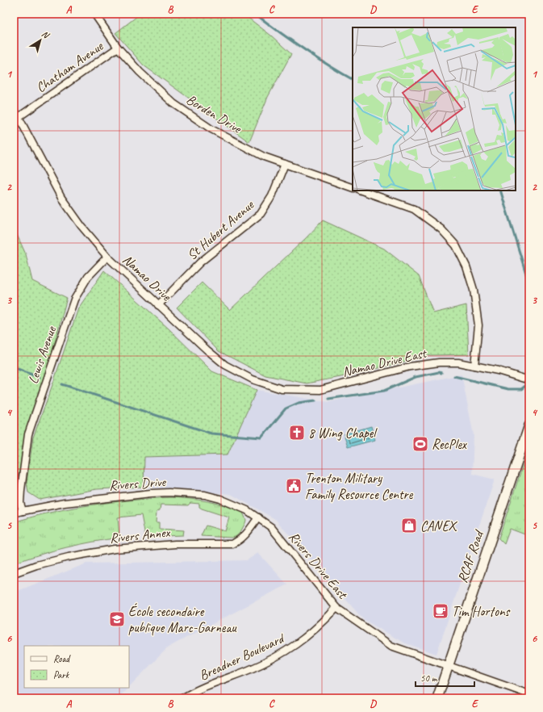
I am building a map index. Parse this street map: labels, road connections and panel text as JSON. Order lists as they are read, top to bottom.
{
  "streets": {
    "main road": ["RCAF Road"],
    "street": [
      "Chatham Avenue",
      "Borden Drive",
      "St Hubert Avenue",
      "Namao Drive",
      "Lewis Avenue",
      "Namao Drive East",
      "Rivers Drive",
      "Rivers Annex",
      "Rivers Drive East",
      "Breadner Boulevard"
    ]
  },
  "crossings": [
    ["Chatham Avenue", "Borden Drive"],
    ["Chatham Avenue", "Namao Drive"],
    ["Borden Drive", "St Hubert Avenue"],
    ["St Hubert Avenue", "Namao Drive"],
    ["Namao Drive", "Lewis Avenue"],
    ["Namao Drive", "Namao Drive East"],
    ["Lewis Avenue", "Rivers Drive"],
    ["Rivers Drive", "Rivers Annex"],
    ["Rivers Drive", "Rivers Drive East"],
    ["Rivers Annex", "Rivers Drive East"],
    ["RCAF Road", "Rivers Drive East"],
    ["Rivers Drive East", "Breadner Boulevard"]
  ],
  "places": {
    "church": ["8 Wing Chapel"],
    "sports": ["RecPlex"],
    "public building": ["Trenton Military Family Resource Centre"],
    "shop": ["CANEX"],
    "cafe": ["Tim Hortons"],
    "school or university": ["École secondaire publique Marc-Garneau"]
  },
  "legend": ["Road", "Park"],
  "scale_bar": "50 m",
  "north": "top right",
  "grid": {
    "columns": [
      "A",
      "B",
      "C",
      "D",
      "E"
    ],
    "rows": [
      "1",
      "2",
      "3",
      "4",
      "5",
      "6"
    ]
  }
}
